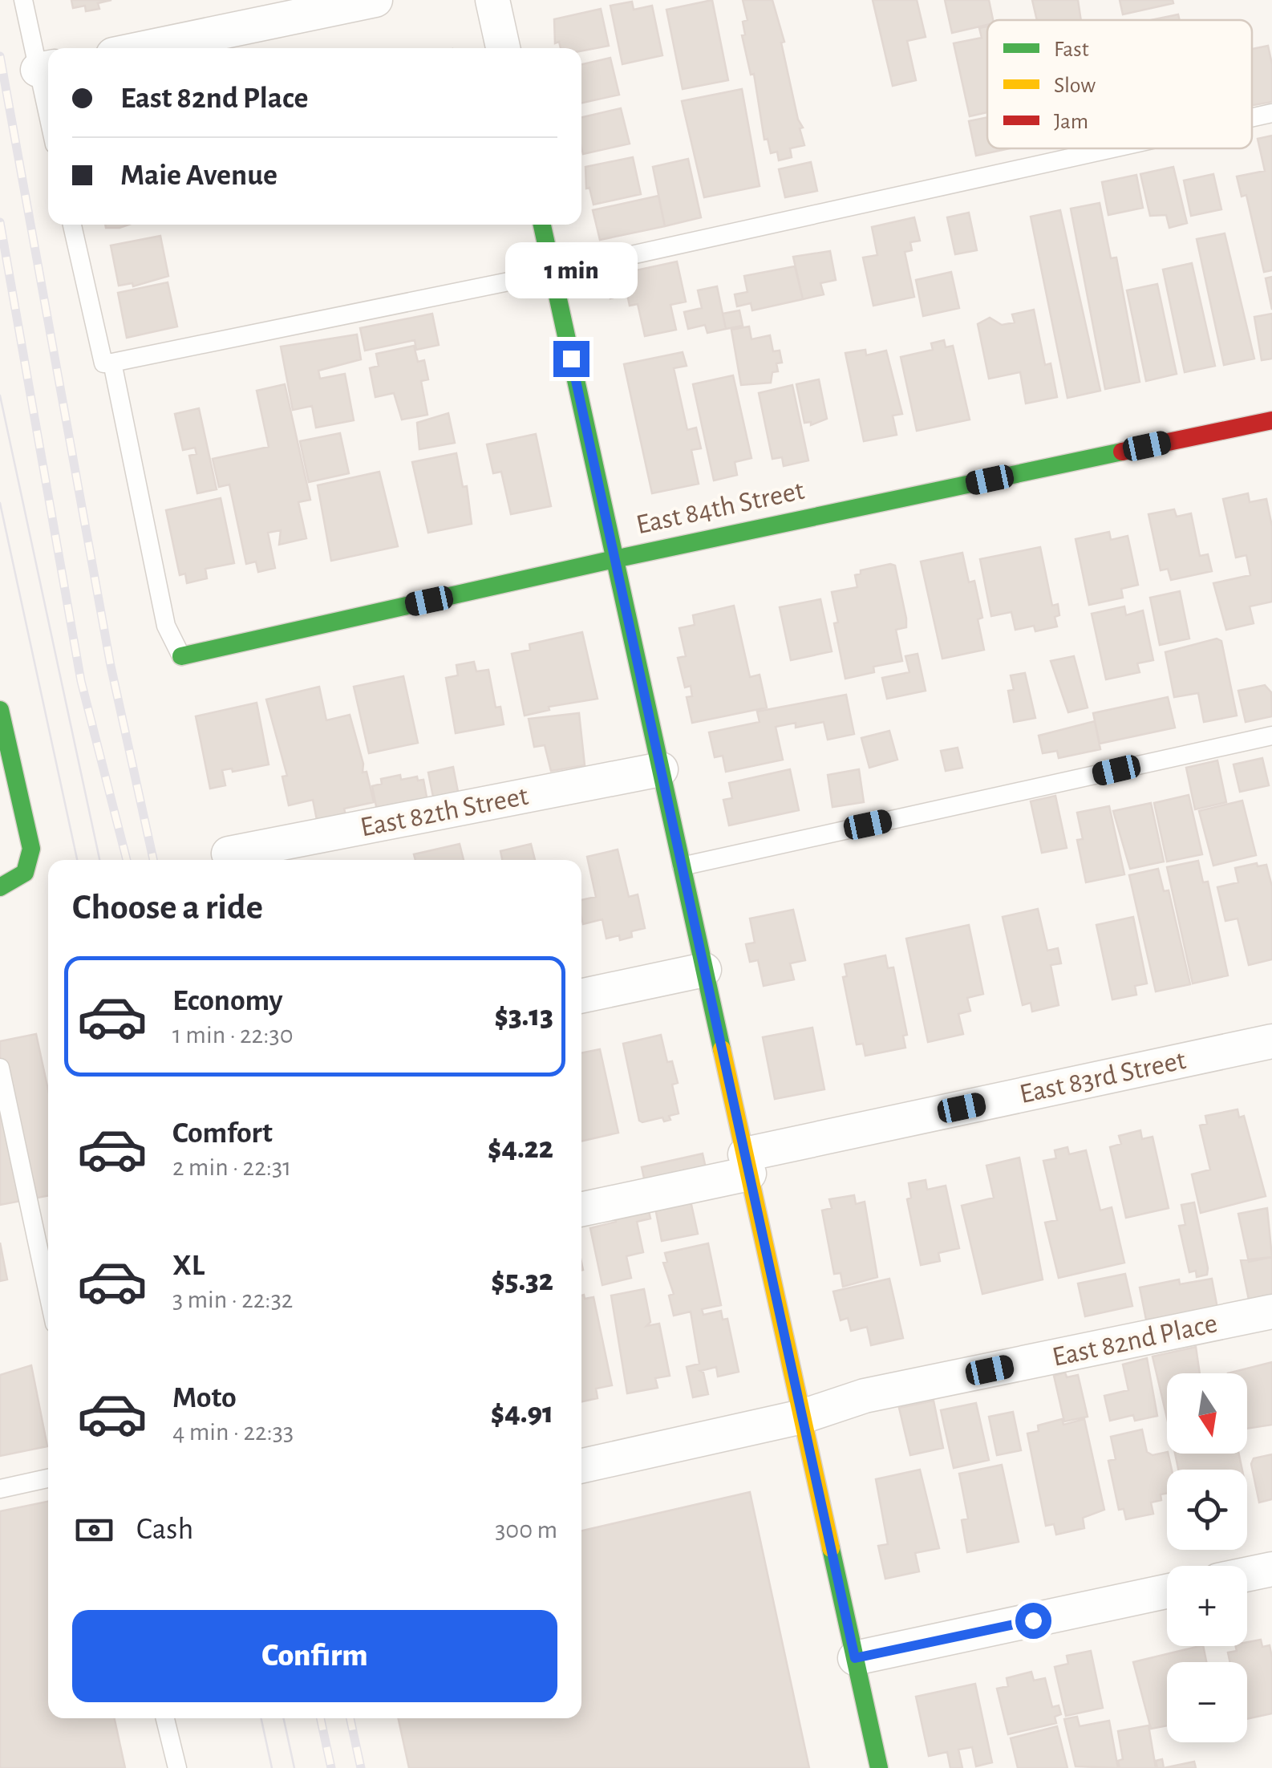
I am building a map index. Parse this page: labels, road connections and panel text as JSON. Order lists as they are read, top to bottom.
{
  "streets": {
    "street": [
      "East 84th Street",
      "East 82th Street",
      "East 83rd Street",
      "East 82nd Place"
    ]
  },
  "legend": ["Fast", "Slow", "Jam"],
  "north": "bottom",
  "page": {
    "banner": ["East 82nd Place", "Maie Avenue"],
    "bubble": "1 min",
    "heading": "Choose a ride",
    "list": [
      {
        "name": "Economy",
        "note": "1 min · 22:30",
        "value": "$3.13"
      },
      {
        "name": "Comfort",
        "note": "2 min · 22:31",
        "value": "$4.22"
      },
      {
        "name": "XL",
        "note": "3 min · 22:32",
        "value": "$5.32"
      },
      {
        "name": "Moto",
        "note": "4 min · 22:33",
        "value": "$4.91"
      }
    ],
    "map_buttons": ["+", "−"],
    "pay": ["Cash", "300 m"],
    "buttons": "Confirm"
  }
}
